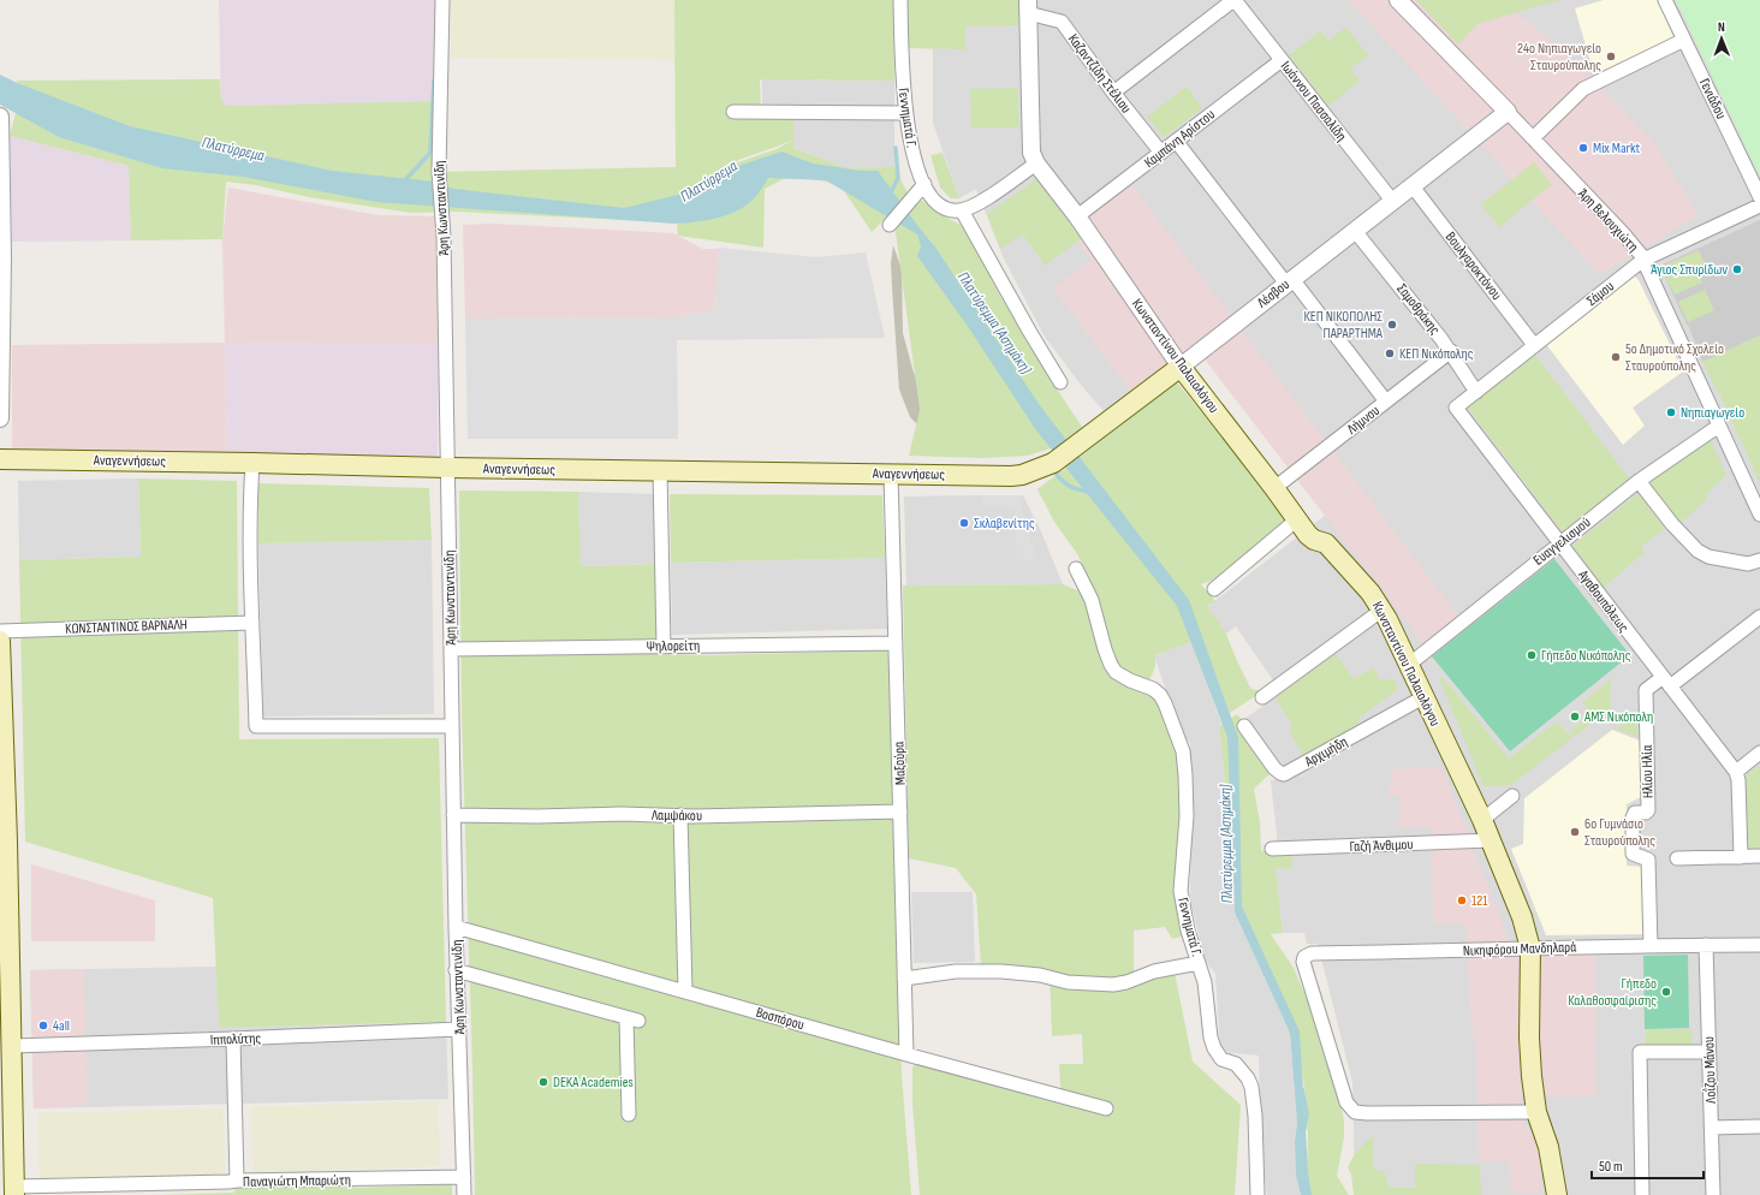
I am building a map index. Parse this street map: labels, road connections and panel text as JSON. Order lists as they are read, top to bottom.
{
  "streets": {
    "main road": ["Λέσβου", "Κωνσταντίνου Παλαιολόγου", "Αναγεννήσεως"],
    "street": [
      "Καζαντζίδη Στέλιου",
      "Γενιάδου",
      "Ιωάννου Πασσαλίδη",
      "Γεννηματά Γ.",
      "Καμπάνη Αρίστου",
      "Άρη Κωνσταντινίδη",
      "Άρη Βελουχιώτη",
      "Βουλγαροκτόνου",
      "Σάμου",
      "Σαμοθράκης",
      "Λήμνου",
      "Ευαγγελισμού",
      "Αγαθουπόλεως",
      "ΚΩΝΣΤΑΝΤΙΝΟΣ ΒΑΡΝΑΛΗ",
      "Ψηλορείτη",
      "Αρχιμήδη",
      "Μαξούρα",
      "Ηλίου Ηλία",
      "Λαμψάκου",
      "Γαζή Άνθιμου",
      "Νικηφόρου Μανδηλαρά",
      "Βοσπόρου",
      "Ιππολύτης",
      "Λοΐζου Μάνου",
      "Παναγιώτη Μπαριώτη"
    ]
  },
  "crossings": [
    ["Καζαντζίδη Στέλιου", "Καμπάνη Αρίστου"],
    ["Καζαντζίδη Στέλιου", "Κωνσταντίνου Παλαιολόγου"],
    ["Ιωάννου Πασσαλίδη", "Καμπάνη Αρίστου"],
    ["Ιωάννου Πασσαλίδη", "Λέσβου"],
    ["Καμπάνη Αρίστου", "Κωνσταντίνου Παλαιολόγου"],
    ["Άρη Κωνσταντινίδη", "Αναγεννήσεως"],
    ["Άρη Κωνσταντινίδη", "Ψηλορείτη"],
    ["Άρη Κωνσταντινίδη", "Λαμψάκου"],
    ["Άρη Κωνσταντινίδη", "Βοσπόρου"],
    ["Άρη Κωνσταντινίδη", "Ιππολύτης"],
    ["Άρη Κωνσταντινίδη", "Παναγιώτη Μπαριώτη"],
    ["Άρη Βελουχιώτη", "Λέσβου"],
    ["Άρη Βελουχιώτη", "Σάμου"],
    ["Άρη Βελουχιώτη", "Ευαγγελισμού"],
    ["Βουλγαροκτόνου", "Λέσβου"],
    ["Βουλγαροκτόνου", "Σάμου"],
    ["Λέσβου", "Σαμοθράκης"],
    ["Λέσβου", "Κωνσταντίνου Παλαιολόγου"],
    ["Λέσβου", "Αναγεννήσεως"],
    ["Σάμου", "Σαμοθράκης"],
    ["Σάμου", "Αγαθουπόλεως"],
    ["Σαμοθράκης", "Λήμνου"],
    ["Κωνσταντίνου Παλαιολόγου", "Λήμνου"],
    ["Κωνσταντίνου Παλαιολόγου", "Ευαγγελισμού"],
    ["Κωνσταντίνου Παλαιολόγου", "Αρχιμήδη"],
    ["Κωνσταντίνου Παλαιολόγου", "Γαζή Άνθιμου"],
    ["Κωνσταντίνου Παλαιολόγου", "Νικηφόρου Μανδηλαρά"],
    ["Αναγεννήσεως", "Μαξούρα"],
    ["Ευαγγελισμού", "Αγαθουπόλεως"],
    ["Αγαθουπόλεως", "Ηλίου Ηλία"],
    ["Ψηλορείτη", "Μαξούρα"],
    ["Μαξούρα", "Λαμψάκου"],
    ["Μαξούρα", "Βοσπόρου"],
    ["Ηλίου Ηλία", "Νικηφόρου Μανδηλαρά"],
    ["Νικηφόρου Μανδηλαρά", "Λοΐζου Μάνου"]
  ],
  "water": ["Πλατύρρεμα", "Πλατύρεμμα (Ασημάκη)"],
  "places": [
    "24ο Νηπιαγωγείο Σταυρούπολης",
    "Mix Markt",
    "Άγιος Σπυρίδων",
    "ΚΕΠ ΝΙΚΟΠΟΛΗΣ ΠΑΡΑΡΤΗΜΑ",
    "ΚΕΠ Νικόπολης",
    "5ο Δημοτικό Σχολείο Σταυρούπολης",
    "Νηπιαγωγείο",
    "Σκλαβενίτης",
    "Γήπεδο Νικόπολης",
    "ΑΜΣ Νικόπολη",
    "6ο Γυμνάσιο Σταυρούπολης",
    "121",
    "Γήπεδο Καλαθοσφαίρισης",
    "4all",
    "DEKA Academies"
  ],
  "scale_bar": "50 m",
  "north": "top"
}
